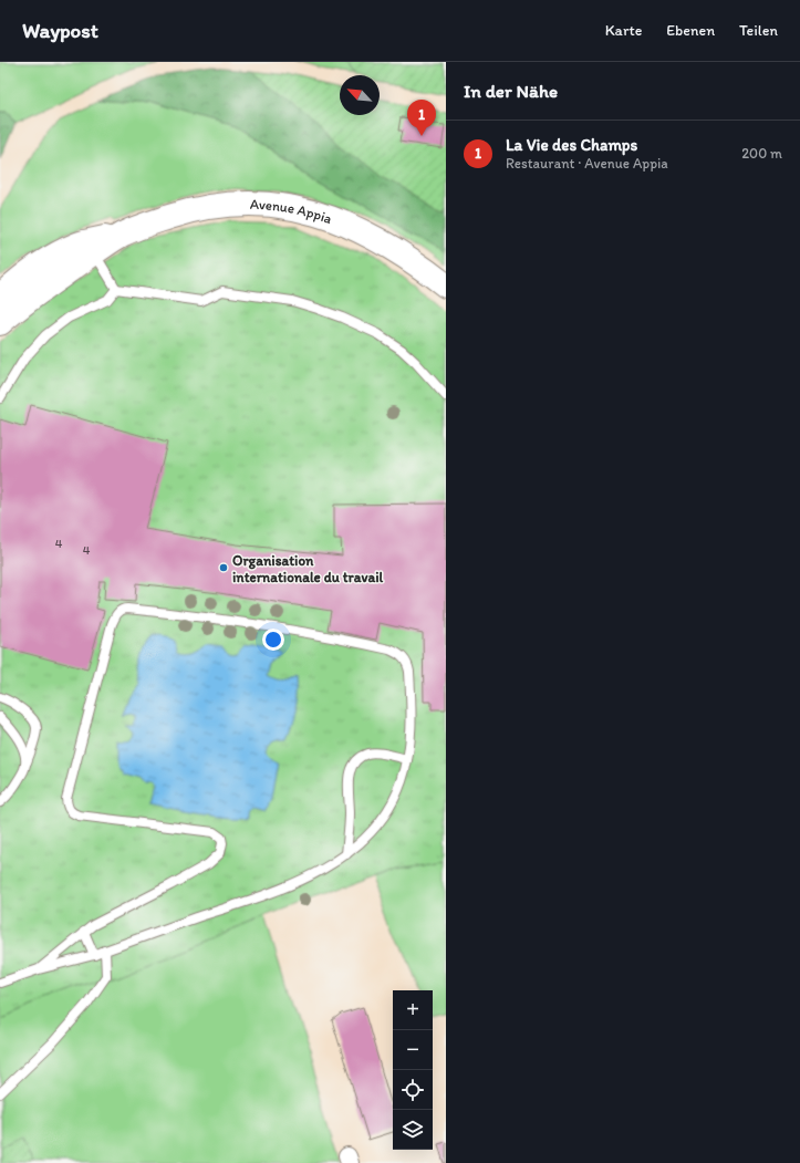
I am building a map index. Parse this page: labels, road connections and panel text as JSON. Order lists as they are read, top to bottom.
{
  "streets": {
    "main road": ["Avenue Appia"]
  },
  "places": ["Organisation internationale du travail"],
  "house_numbers": ["4", "4"],
  "north": "top left",
  "page": {
    "header": "Waypost",
    "nav": ["Karte", "Ebenen", "Teilen"],
    "heading": "In der Nähe",
    "pins": "1",
    "list": [
      {
        "mark": "1",
        "name": "La Vie des Champs",
        "note": "Restaurant · Avenue Appia",
        "value": "200 m"
      }
    ],
    "map_buttons": ["+", "−"]
  }
}
